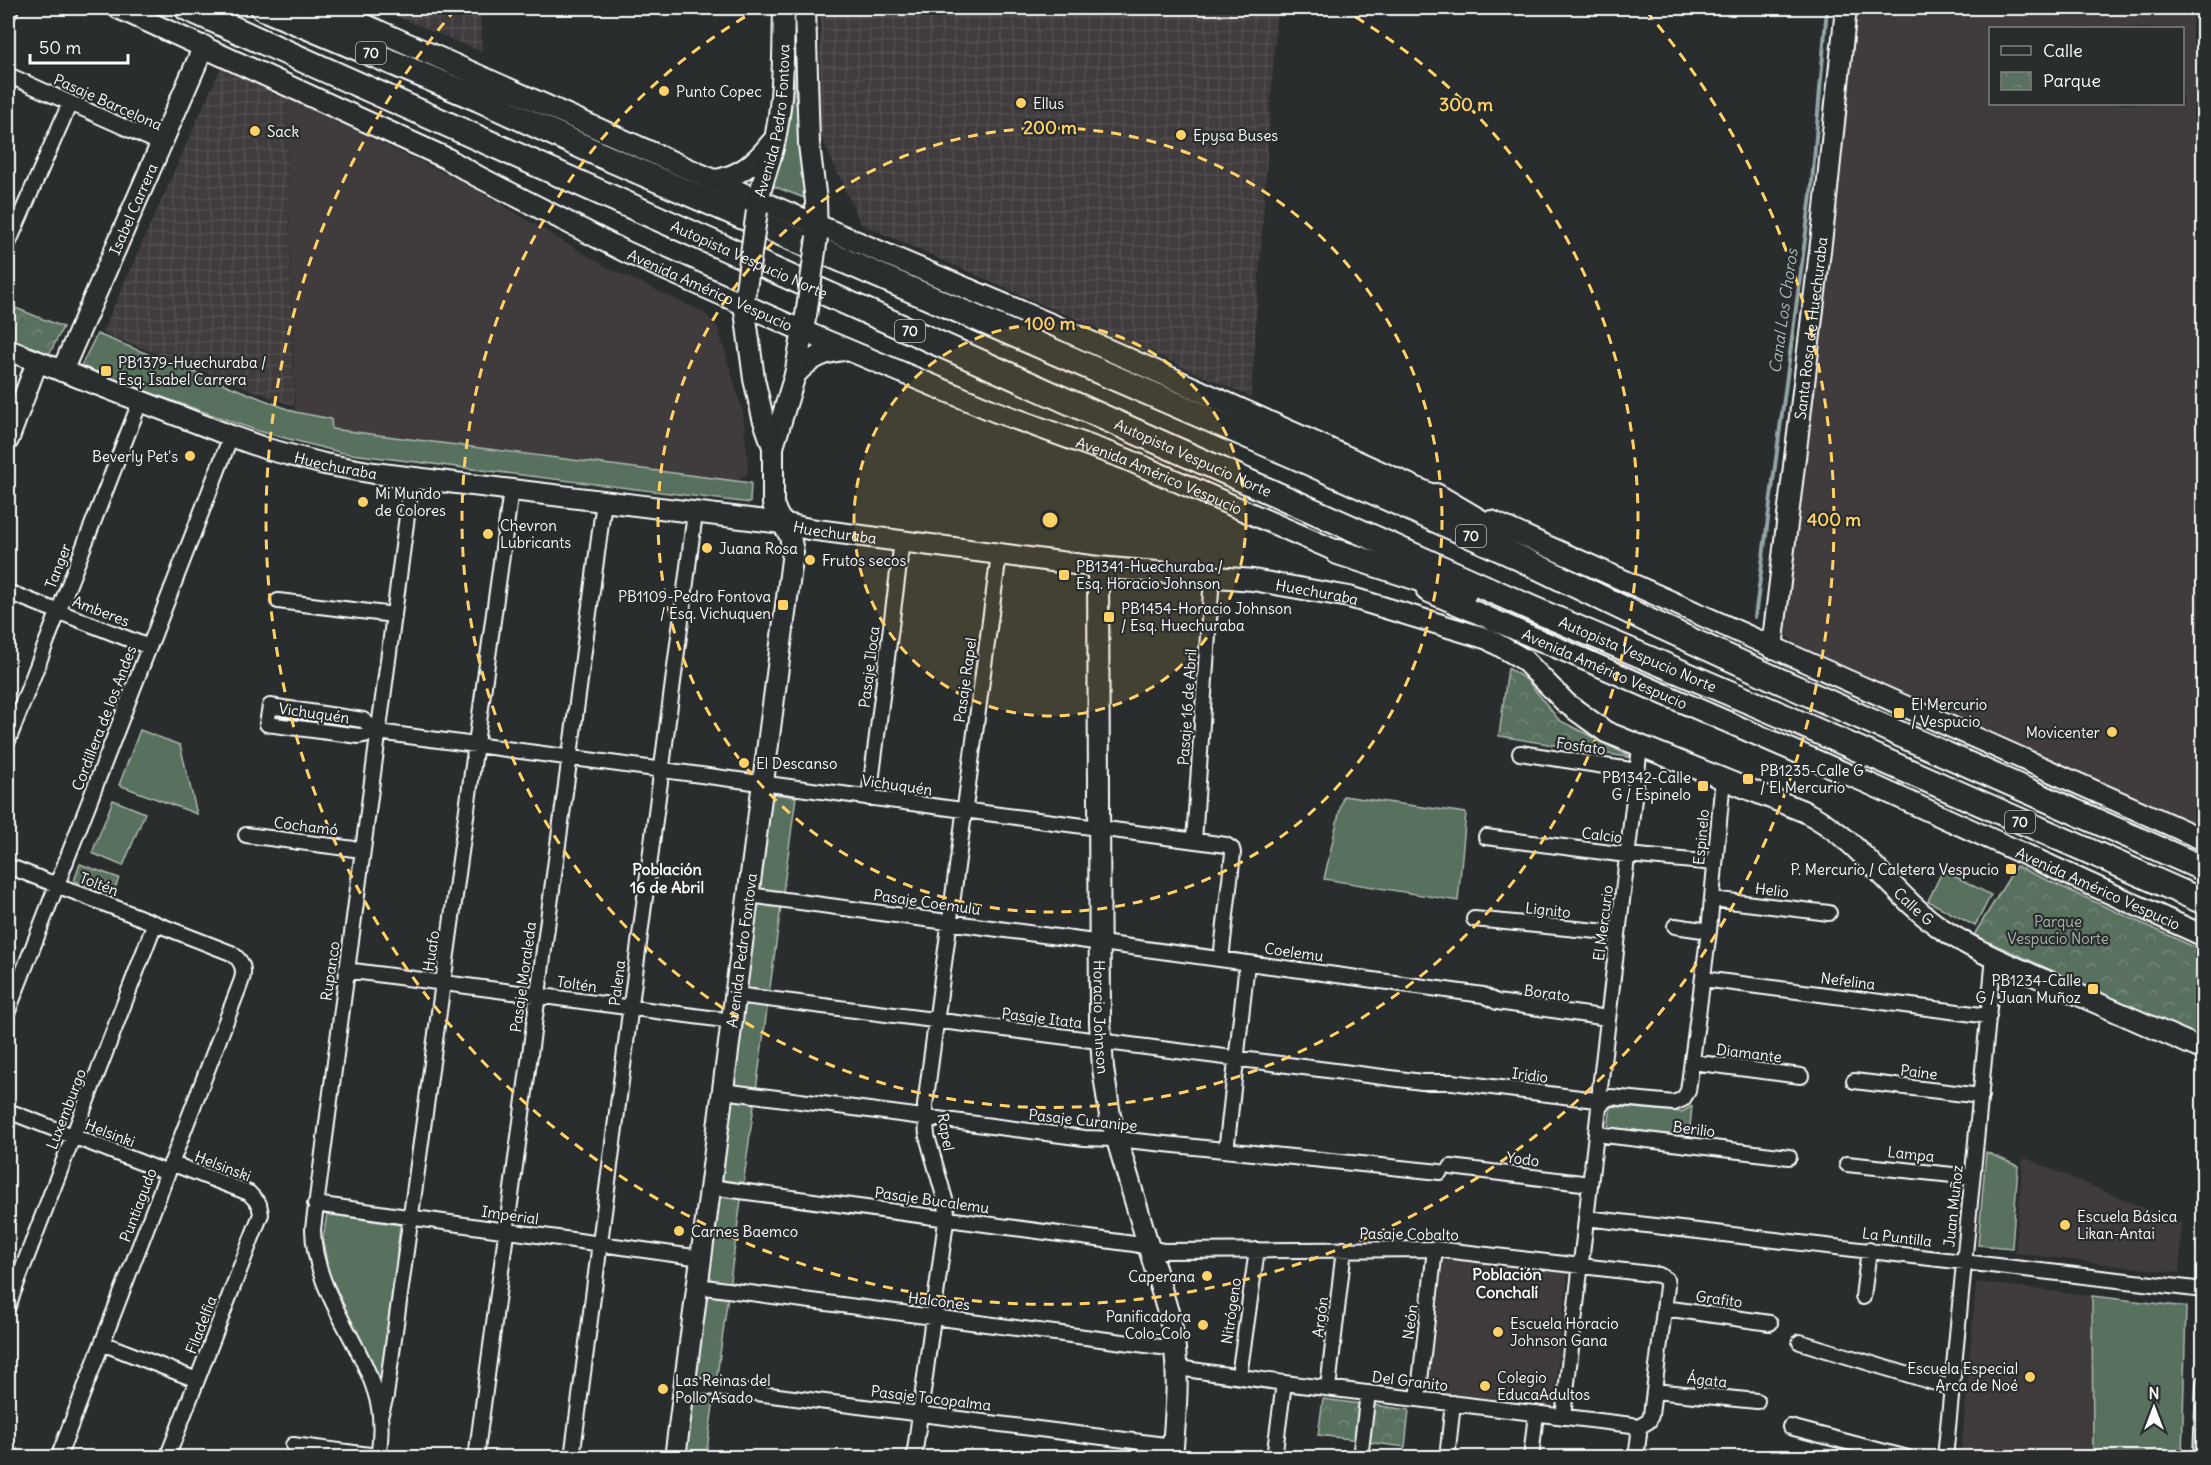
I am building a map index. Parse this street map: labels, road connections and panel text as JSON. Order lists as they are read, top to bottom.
{
  "streets": {
    "highway": ["70", "Autopista Vespucio Norte"],
    "main road": [
      "Avenida Pedro Fontova",
      "Isabel Carrera",
      "Avenida Américo Vespucio",
      "Santa Rosa de Huechuraba",
      "Huechuraba",
      "Calle G",
      "Horacio Johnson"
    ],
    "street": [
      "Pasaje Barcelona",
      "Tanger",
      "Amberes",
      "Pasaje Iloca",
      "Pasaje Rapel",
      "Pasaje 16 de Abril",
      "Vichuquén",
      "Cordillera de los Andes",
      "Fosfato",
      "Cochamó",
      "Calcio",
      "Espinelo",
      "Toltén",
      "Helio",
      "Pasaje Coemulu",
      "Lignito",
      "El Mercurio",
      "Huafo",
      "Coelemu",
      "Rupanco",
      "Pasaje Moraleda",
      "Nefelina",
      "Palena",
      "Borato",
      "Pasaje Itata",
      "Diamante",
      "Paine",
      "Iridio",
      "Luxemburgo",
      "Pasaje Curanipe",
      "Berilio",
      "Rapel",
      "Helsinki",
      "Lampa",
      "Yodo",
      "Helsinski",
      "Pasaje Bucalemu",
      "Puntiagudo",
      "Juan Muñoz",
      "Imperial",
      "Pasaje Cobalto",
      "La Puntilla",
      "Grafito",
      "Halcones",
      "Nitrógeno",
      "Argón",
      "Neón",
      "Filadelfia",
      "Ágata",
      "Del Granito",
      "Pasaje Tocopalma"
    ]
  },
  "crossings": [
    ["Pasaje Barcelona", "Isabel Carrera"],
    ["Avenida Pedro Fontova", "Avenida Américo Vespucio"],
    ["Avenida Pedro Fontova", "Huechuraba"],
    ["Avenida Pedro Fontova", "Vichuquén"],
    ["Avenida Pedro Fontova", "Toltén"],
    ["Avenida Pedro Fontova", "Pasaje Coemulu"],
    ["Avenida Pedro Fontova", "Pasaje Itata"],
    ["Avenida Pedro Fontova", "Pasaje Curanipe"],
    ["Avenida Pedro Fontova", "Pasaje Bucalemu"],
    ["Avenida Pedro Fontova", "Imperial"],
    ["Avenida Pedro Fontova", "Halcones"],
    ["Avenida Pedro Fontova", "Pasaje Tocopalma"],
    ["Isabel Carrera", "Avenida Américo Vespucio"],
    ["Isabel Carrera", "Huechuraba"],
    ["Huechuraba", "Tanger"],
    ["Huechuraba", "Pasaje Iloca"],
    ["Huechuraba", "Pasaje Rapel"],
    ["Huechuraba", "Pasaje 16 de Abril"],
    ["Huechuraba", "Cordillera de los Andes"],
    ["Huechuraba", "Calle G"],
    ["Huechuraba", "El Mercurio"],
    ["Huechuraba", "Huafo"],
    ["Huechuraba", "Rupanco"],
    ["Huechuraba", "Pasaje Moraleda"],
    ["Huechuraba", "Palena"],
    ["Huechuraba", "Horacio Johnson"],
    ["Tanger", "Amberes"],
    ["Amberes", "Cordillera de los Andes"],
    ["Pasaje Iloca", "Vichuquén"],
    ["Pasaje Rapel", "Vichuquén"],
    ["Pasaje Rapel", "Rapel"],
    ["Pasaje 16 de Abril", "Vichuquén"],
    ["Vichuquén", "Huafo"],
    ["Vichuquén", "Coelemu"],
    ["Vichuquén", "Rupanco"],
    ["Vichuquén", "Pasaje Moraleda"],
    ["Vichuquén", "Palena"],
    ["Vichuquén", "Horacio Johnson"],
    ["Vichuquén", "Rapel"],
    ["Cordillera de los Andes", "Toltén"],
    ["Fosfato", "El Mercurio"],
    ["Cochamó", "Rupanco"],
    ["Calcio", "Espinelo"],
    ["Calcio", "El Mercurio"],
    ["Espinelo", "Helio"],
    ["Espinelo", "Calle G"],
    ["Toltén", "Huafo"],
    ["Toltén", "Rupanco"],
    ["Toltén", "Pasaje Moraleda"],
    ["Toltén", "Palena"],
    ["Toltén", "Luxemburgo"],
    ["Toltén", "Puntiagudo"],
    ["Pasaje Coemulu", "Coelemu"],
    ["Pasaje Coemulu", "Horacio Johnson"],
    ["Pasaje Coemulu", "Rapel"],
    ["Calle G", "El Mercurio"],
    ["Calle G", "Juan Muñoz"],
    ["Lignito", "El Mercurio"],
    ["El Mercurio", "Borato"],
    ["El Mercurio", "Iridio"],
    ["El Mercurio", "Berilio"],
    ["El Mercurio", "Yodo"],
    ["El Mercurio", "Pasaje Cobalto"],
    ["El Mercurio", "La Puntilla"],
    ["El Mercurio", "Del Granito"],
    ["Huafo", "Rupanco"],
    ["Huafo", "Imperial"],
    ["Coelemu", "Borato"],
    ["Coelemu", "Horacio Johnson"],
    ["Rupanco", "Imperial"],
    ["Pasaje Moraleda", "Imperial"],
    ["Nefelina", "Juan Muñoz"],
    ["Palena", "Imperial"],
    ["Horacio Johnson", "Pasaje Itata"],
    ["Horacio Johnson", "Pasaje Curanipe"],
    ["Horacio Johnson", "Pasaje Bucalemu"],
    ["Horacio Johnson", "Pasaje Cobalto"],
    ["Horacio Johnson", "Halcones"],
    ["Horacio Johnson", "Del Granito"],
    ["Horacio Johnson", "Pasaje Tocopalma"],
    ["Pasaje Itata", "Iridio"],
    ["Pasaje Itata", "Rapel"],
    ["Paine", "Juan Muñoz"],
    ["Luxemburgo", "Helsinki"],
    ["Pasaje Curanipe", "Rapel"],
    ["Pasaje Curanipe", "Yodo"],
    ["Rapel", "Pasaje Bucalemu"],
    ["Rapel", "Halcones"],
    ["Rapel", "Pasaje Tocopalma"],
    ["Helsinki", "Helsinski"],
    ["Helsinki", "Puntiagudo"],
    ["Lampa", "Juan Muñoz"],
    ["Helsinski", "Puntiagudo"],
    ["Helsinski", "Filadelfia"],
    ["Pasaje Bucalemu", "Pasaje Cobalto"],
    ["Juan Muñoz", "La Puntilla"],
    ["Pasaje Cobalto", "Grafito"],
    ["Pasaje Cobalto", "Nitrógeno"],
    ["Pasaje Cobalto", "Argón"],
    ["Pasaje Cobalto", "Neón"],
    ["Halcones", "Del Granito"],
    ["Nitrógeno", "Del Granito"],
    ["Argón", "Del Granito"],
    ["Neón", "Del Granito"]
  ],
  "districts": ["Población 16 de Abril", "Población Conchalí"],
  "water": ["Canal Los Choros"],
  "parks": ["Parque Vespucio Norte"],
  "places": {
    "other": [
      "Punto Copec",
      "Ellus",
      "Sack",
      "Epysa Buses",
      "Beverly Pet's",
      "Mi Mundo de Colores",
      "Chevron Lubricants",
      "Juana Rosa",
      "Frutos secos",
      "Movicenter",
      "El Descanso",
      "Escuela Básica Likan-Antai",
      "Carnes Baemco",
      "Caperana",
      "Panificadora Colo-Colo",
      "Escuela Horacio Johnson Gana",
      "Escuela Especial Arca de Noé",
      "Colegio EducaAdultos",
      "Las Reinas del Pollo Asado"
    ],
    "transit": [
      "PB1379-Huechuraba / Esq. Isabel Carrera",
      "PB1341-Huechuraba / Esq. Horacio Johnson",
      "PB1109-Pedro Fontova / Esq. Vichuquen",
      "PB1454-Horacio Johnson / Esq. Huechuraba",
      "El Mercurio / Vespucio",
      "PB1235-Calle G / El Mercurio",
      "PB1342-Calle G / Espinelo",
      "P. Mercurio / Caletera Vespucio",
      "PB1234-Calle G / Juan Muñoz"
    ]
  },
  "legend": ["Calle", "Parque"],
  "scale_bar": "50 m",
  "north": "top",
  "rings": [
    "300 m",
    "200 m",
    "100 m",
    "400 m"
  ]
}
